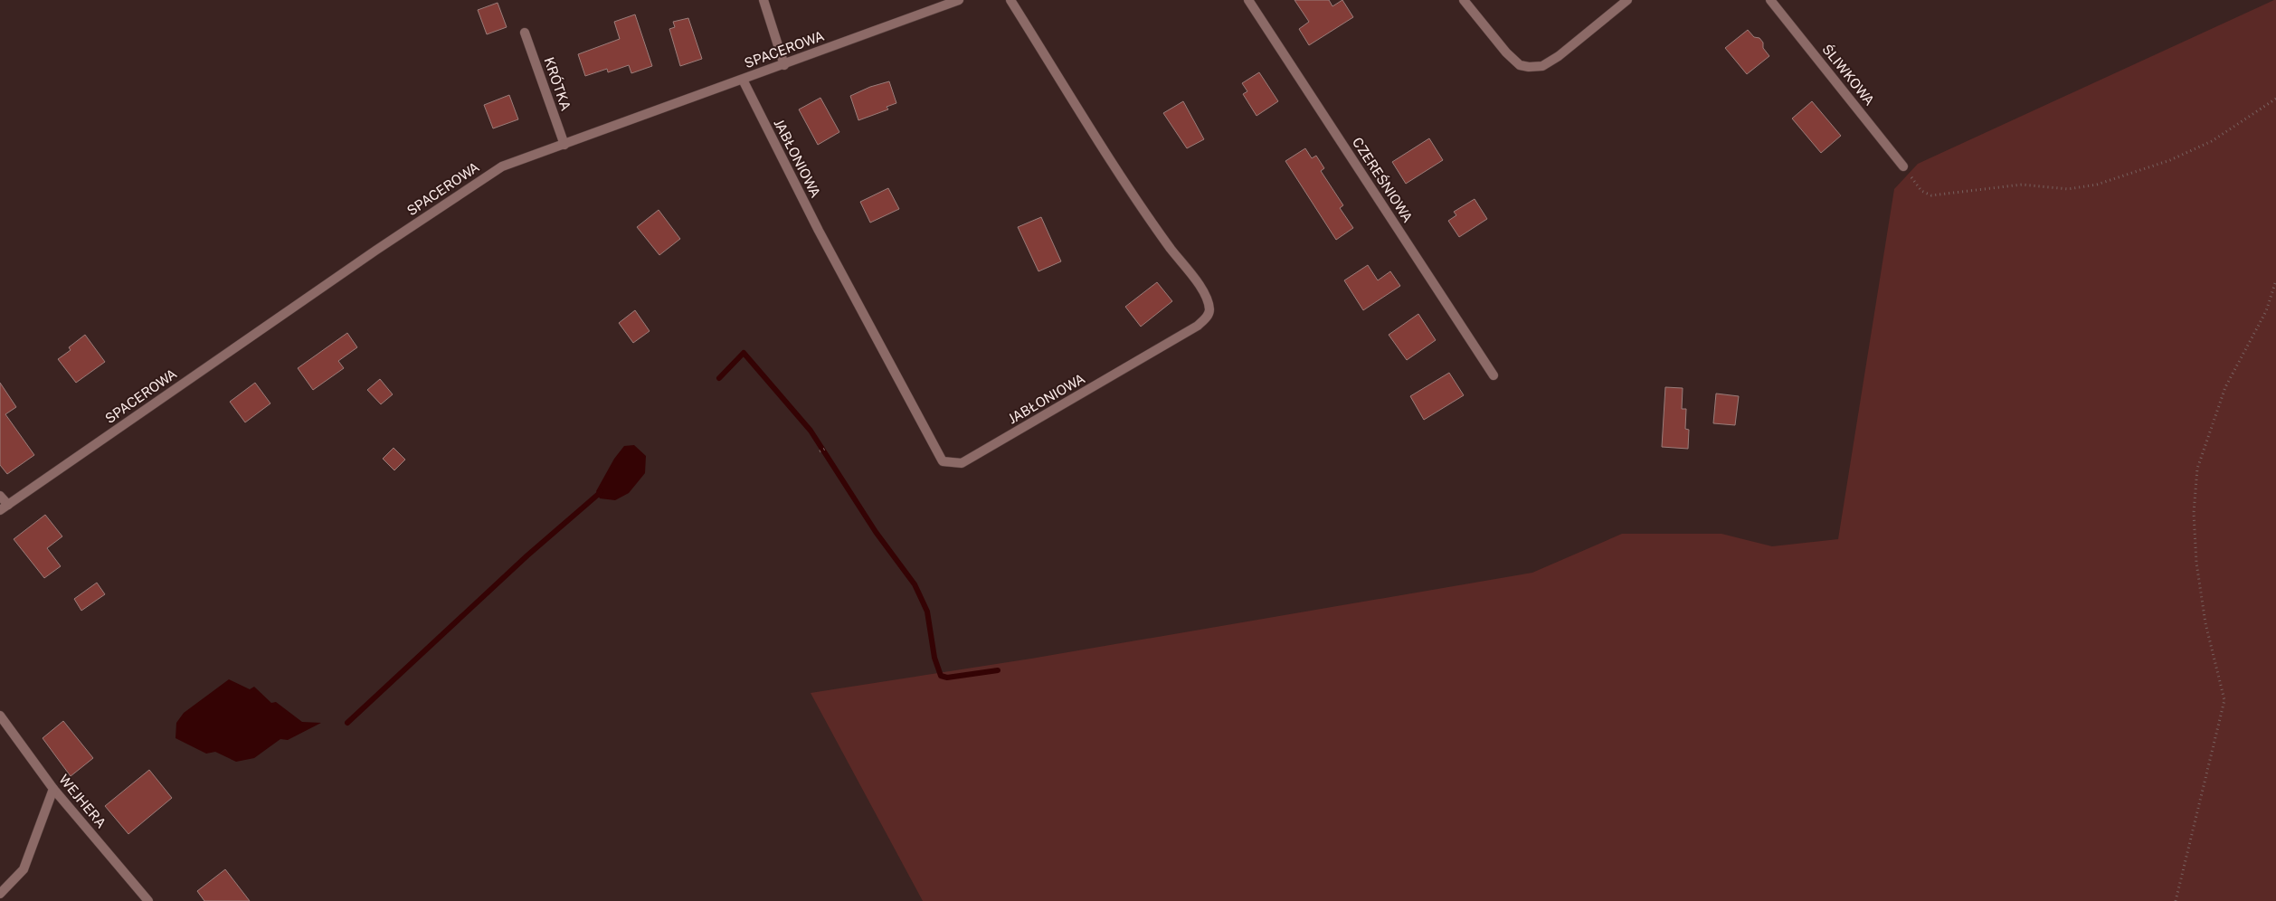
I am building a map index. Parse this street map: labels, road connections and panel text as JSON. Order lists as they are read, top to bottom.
{
  "streets": {
    "street": [
      "SPACEROWA",
      "ŚLIWKOWA",
      "KRÓTKA",
      "JABŁONIOWA",
      "CZEREŚNIOWA",
      "WEJHERA"
    ]
  },
  "crossings": [
    ["SPACEROWA", "KRÓTKA"],
    ["SPACEROWA", "JABŁONIOWA"]
  ]
}
